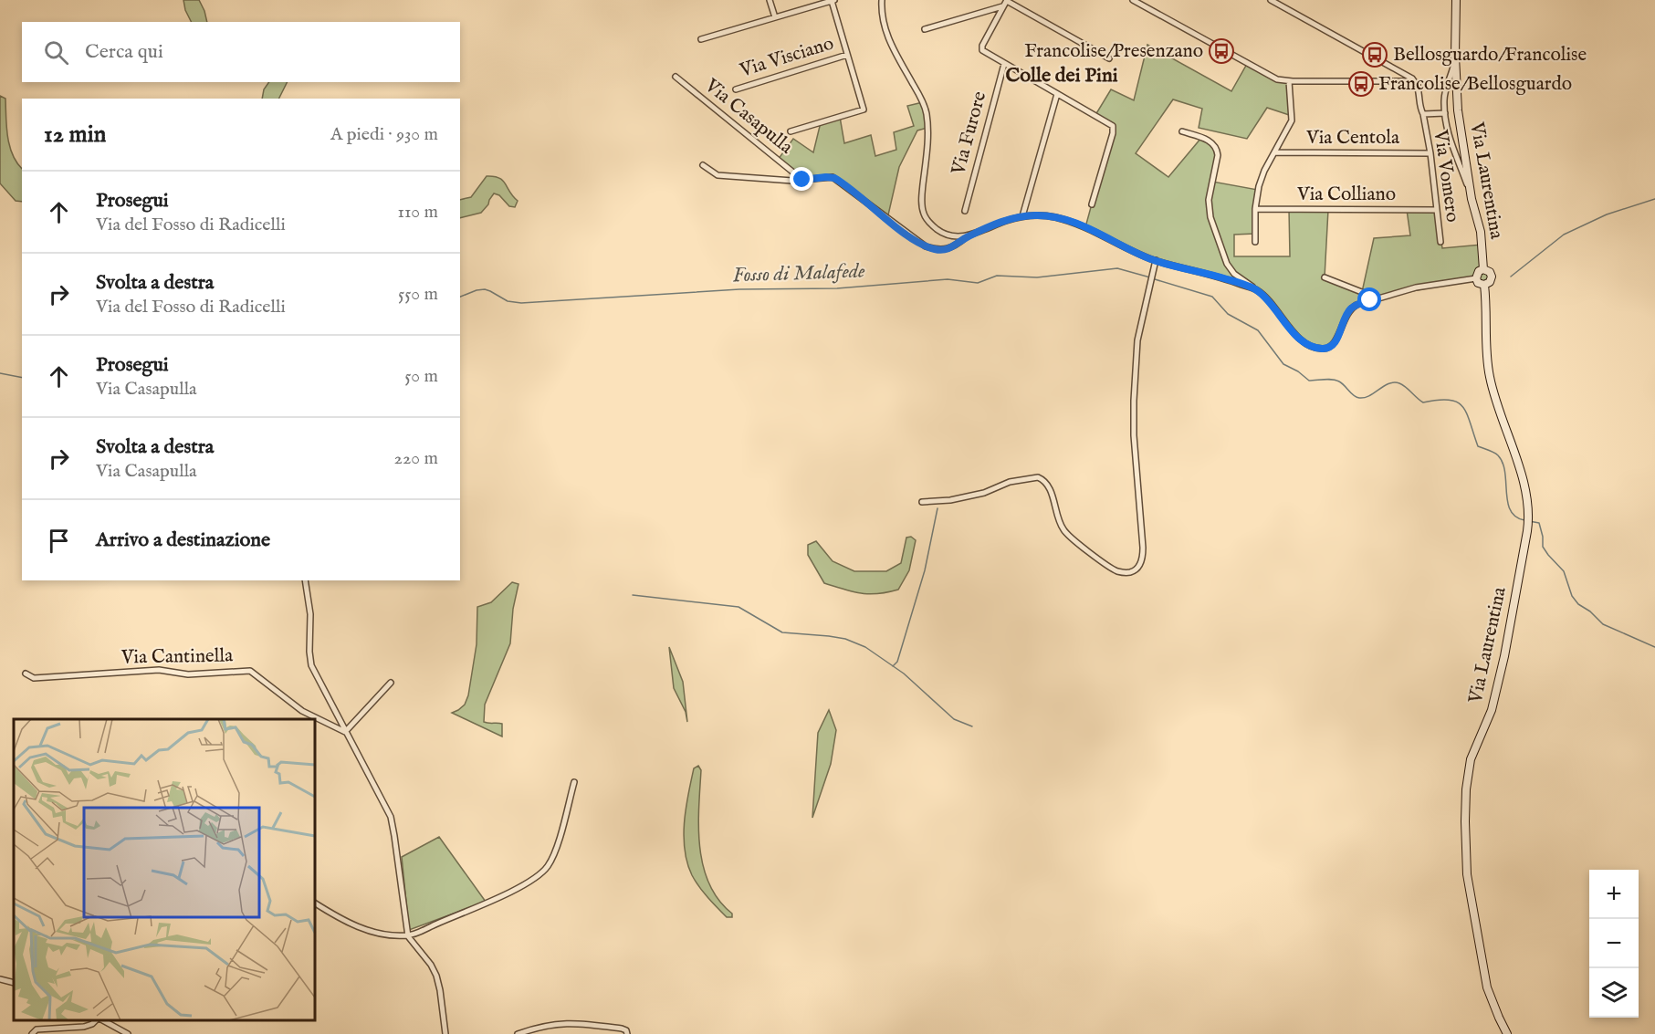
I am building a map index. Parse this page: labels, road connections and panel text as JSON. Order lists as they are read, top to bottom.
{
  "streets": {
    "main road": ["Via Laurentina"],
    "street": [
      "Via Visciano",
      "Via Casapulla",
      "Via Furore",
      "Via Centola",
      "Via Vomero",
      "Via Colliano",
      "Via Cantinella"
    ]
  },
  "crossings": [
    ["Via Centola", "Via Vomero"],
    ["Via Vomero", "Via Colliano"]
  ],
  "districts": ["Colle dei Pini"],
  "water": ["Fosso di Malafede"],
  "places": {
    "bus stop": ["Francolise/Presenzano", "Bellosguardo/Francolise", "Francolise/Bellosguardo"]
  },
  "page": {
    "search": "Cerca qui",
    "heading": ["12 min", "A piedi · 930 m"],
    "list": [
      ["Prosegui", "Via del Fosso di Radicelli", "110 m"],
      ["Svolta a destra", "Via del Fosso di Radicelli", "550 m"],
      ["Prosegui", "Via Casapulla", "50 m"],
      ["Svolta a destra", "Via Casapulla", "220 m"],
      "Arrivo a destinazione"
    ],
    "map_buttons": ["+", "−"]
  }
}
